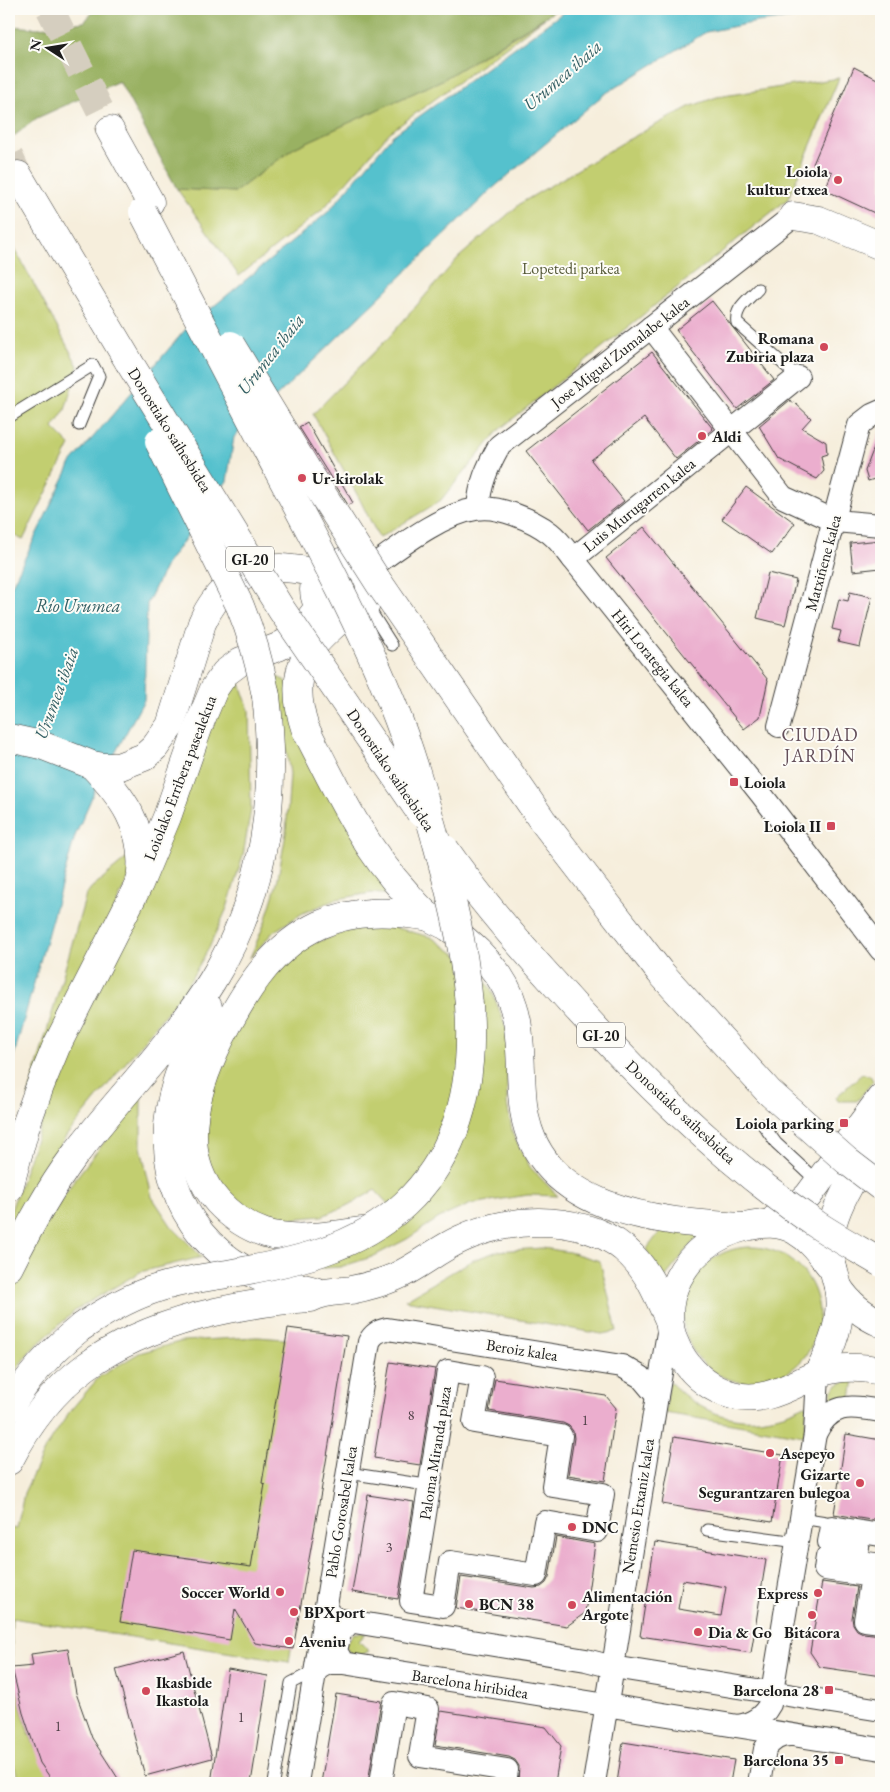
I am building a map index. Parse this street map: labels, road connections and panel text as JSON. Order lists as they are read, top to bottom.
{
  "streets": {
    "main road": ["Donostiako saihesbidea", "GI-20", "Loiolako Erribera pasealekua"],
    "street": [
      "Jose Miguel Zumalabe kalea",
      "Luis Murugarren kalea",
      "Matxiñene kalea",
      "Hiri Lorategia kalea",
      "Beroiz kalea",
      "Paloma Miranda plaza",
      "Nemesio Etxaniz kalea",
      "Pablo Gorosabel kalea",
      "Barcelona hiribidea"
    ]
  },
  "crossings": [
    ["Jose Miguel Zumalabe kalea", "Hiri Lorategia kalea"],
    ["Luis Murugarren kalea", "Hiri Lorategia kalea"],
    ["Hiri Lorategia kalea", "Loiolako Erribera pasealekua"],
    ["Beroiz kalea", "Nemesio Etxaniz kalea"],
    ["Beroiz kalea", "Pablo Gorosabel kalea"],
    ["Nemesio Etxaniz kalea", "Barcelona hiribidea"],
    ["Pablo Gorosabel kalea", "Barcelona hiribidea"]
  ],
  "districts": ["CIUDAD JARDÍN"],
  "water": ["Urumea ibaia", "Río Urumea"],
  "parks": ["Lopetedi parkea"],
  "places": {
    "other": [
      "Loiola kultur etxea",
      "Romana Zubiria plaza",
      "Aldi",
      "Ur-kirolak",
      "Asepeyo",
      "Gizarte Segurantzaren bulegoa",
      "DNC",
      "Soccer World",
      "Express",
      "BCN 38",
      "Alimentación Argote",
      "BPXport",
      "Bitácora",
      "Dia & Go",
      "Aveniu",
      "Ikasbide Ikastola"
    ],
    "transit": [
      "Loiola",
      "Loiola II",
      "Loiola parking",
      "Barcelona 28",
      "Barcelona 35"
    ]
  },
  "house_numbers": [
    "8",
    "1",
    "3",
    "1",
    "1"
  ],
  "north": "left"
}
